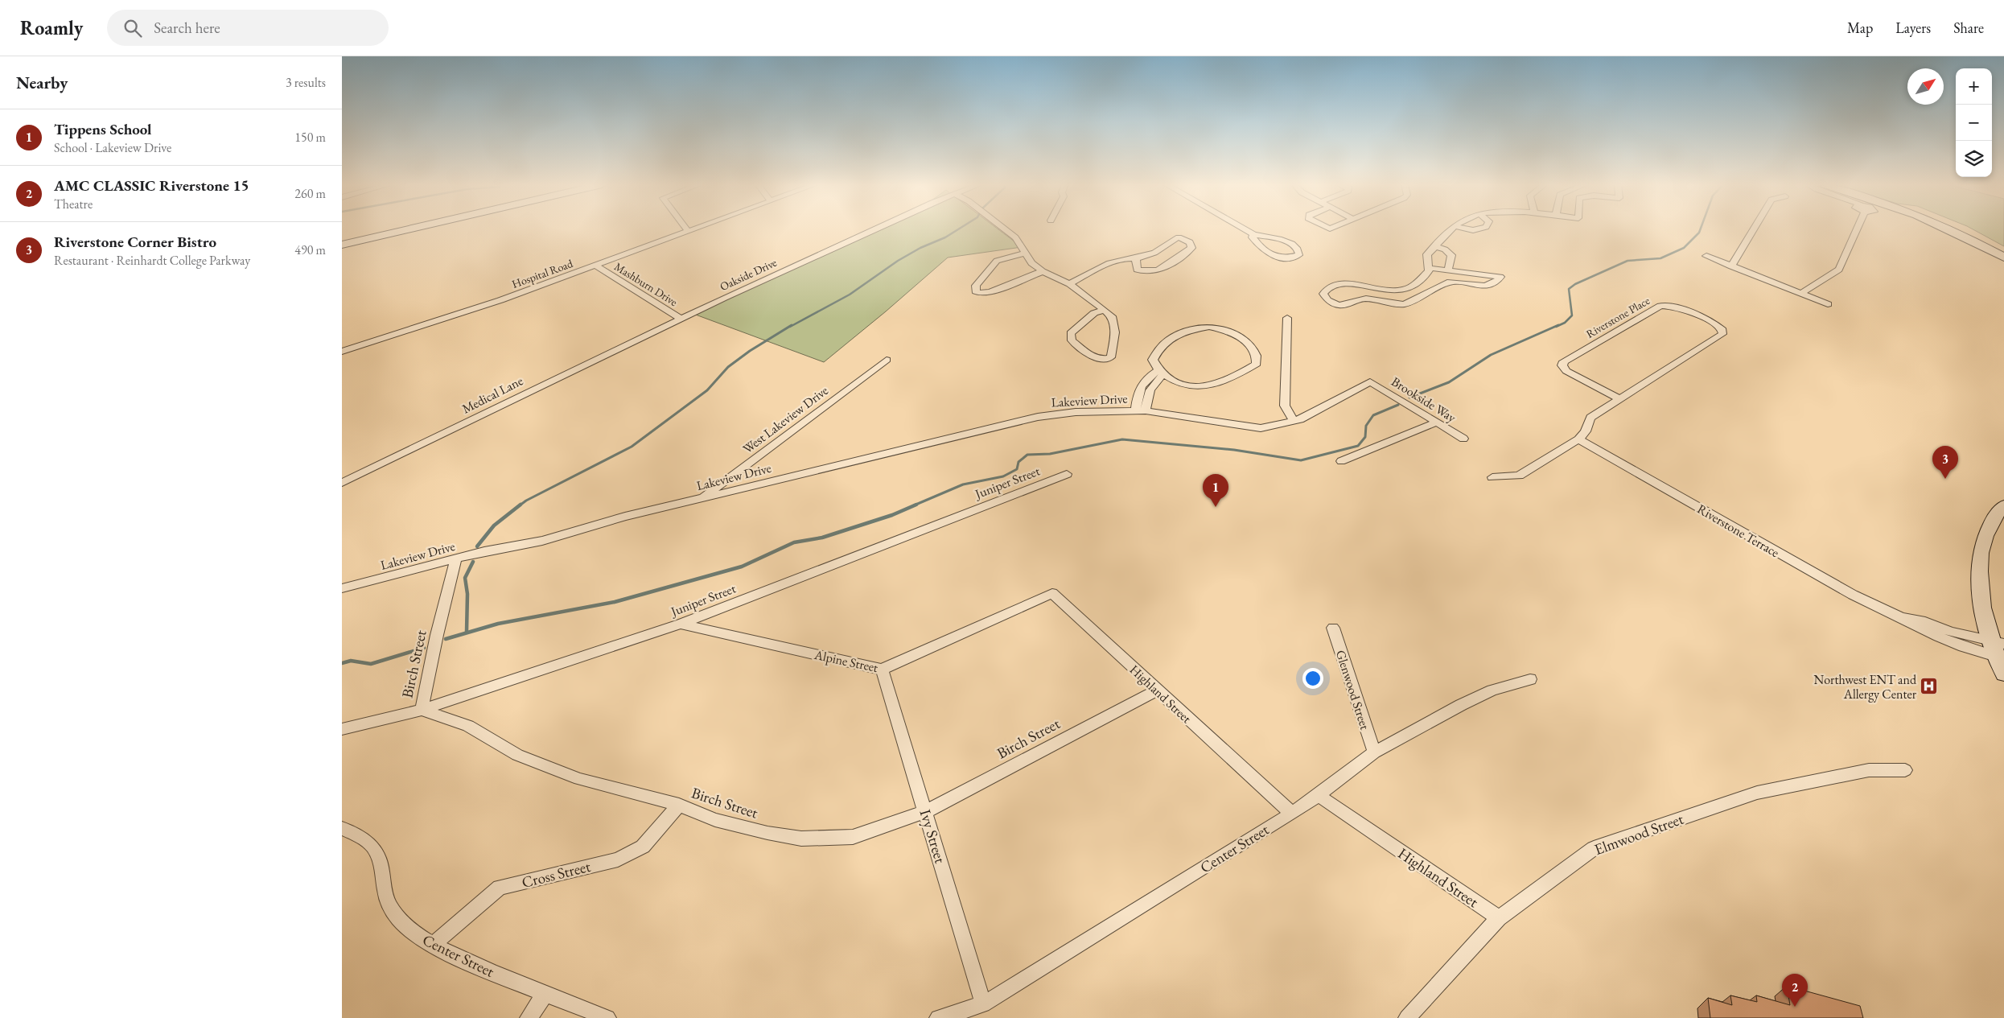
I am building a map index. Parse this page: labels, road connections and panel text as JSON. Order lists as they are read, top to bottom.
{
  "streets": {
    "street": [
      "Hospital Road",
      "Oakside Drive",
      "Mashburn Drive",
      "Riverstone Place",
      "Medical Lane",
      "Brookside Way",
      "Lakeview Drive",
      "West Lakeview Drive",
      "Juniper Street",
      "Riverstone Terrace",
      "Alpine Street",
      "Birch Street",
      "Glenwood Street",
      "Highland Street",
      "Elmwood Street",
      "Ivy Street",
      "Center Street",
      "Cross Street"
    ]
  },
  "crossings": [
    ["Hospital Road", "Mashburn Drive"],
    ["Oakside Drive", "Mashburn Drive"],
    ["Mashburn Drive", "Medical Lane"],
    ["Riverstone Place", "Riverstone Terrace"],
    ["Brookside Way", "Lakeview Drive"],
    ["Lakeview Drive", "West Lakeview Drive"],
    ["Lakeview Drive", "Birch Street"],
    ["Juniper Street", "Alpine Street"],
    ["Juniper Street", "Birch Street"],
    ["Alpine Street", "Highland Street"],
    ["Alpine Street", "Ivy Street"],
    ["Birch Street", "Highland Street"],
    ["Birch Street", "Ivy Street"],
    ["Birch Street", "Cross Street"],
    ["Glenwood Street", "Center Street"],
    ["Highland Street", "Elmwood Street"],
    ["Highland Street", "Center Street"],
    ["Ivy Street", "Center Street"],
    ["Center Street", "Cross Street"]
  ],
  "places": {
    "hospital": ["Northwest ENT and Allergy Center"]
  },
  "north": "top right",
  "page": {
    "header": "Roamly",
    "search": "Search here",
    "nav": ["Map", "Layers", "Share"],
    "heading": ["Nearby", "3 results"],
    "map_buttons": ["+", "−"],
    "list": [
      {
        "mark": "1",
        "name": "Tippens School",
        "note": "School · Lakeview Drive",
        "value": "150 m"
      },
      {
        "mark": "2",
        "name": "AMC CLASSIC Riverstone 15",
        "note": "Theatre",
        "value": "260 m"
      },
      {
        "mark": "3",
        "name": "Riverstone Corner Bistro",
        "note": "Restaurant · Reinhardt College Parkway",
        "value": "490 m"
      }
    ],
    "pins": ["3", "1", "2"]
  }
}
